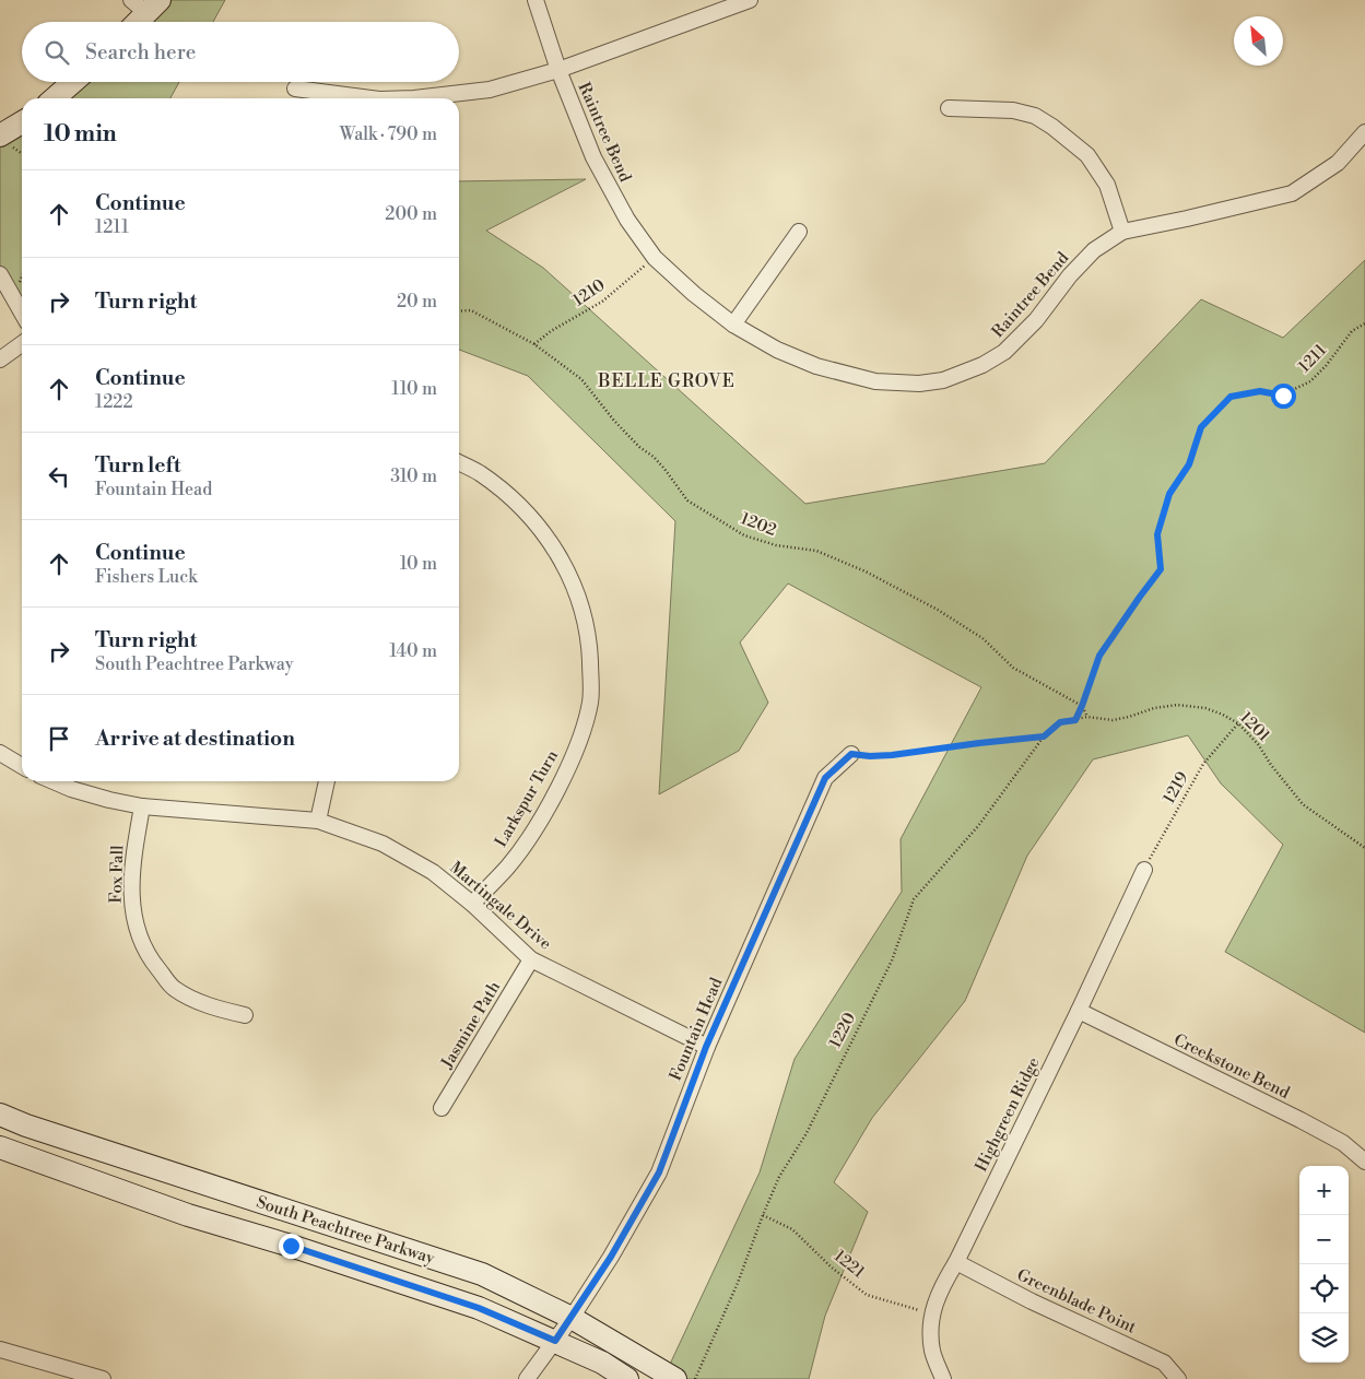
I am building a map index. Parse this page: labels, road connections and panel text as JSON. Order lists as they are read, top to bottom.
{
  "streets": {
    "main road": ["South Peachtree Parkway"],
    "street": [
      "Raintree Bend",
      "Larkspur Turn",
      "Fox Fall",
      "Martingale Drive",
      "Jasmine Path",
      "Fountain Head",
      "Creekstone Bend",
      "Highgreen Ridge",
      "Greenblade Point"
    ],
    "path": [
      "1210",
      "1211",
      "1202",
      "1201",
      "1219",
      "1220",
      "1221"
    ]
  },
  "crossings": [
    ["Raintree Bend", "1210"],
    ["1210", "1202"],
    ["1211", "1202"],
    ["1211", "1201"],
    ["1202", "1201"],
    ["1201", "1219"],
    ["1201", "1220"],
    ["1219", "Highgreen Ridge"],
    ["Larkspur Turn", "Martingale Drive"],
    ["Fox Fall", "Martingale Drive"],
    ["Martingale Drive", "Jasmine Path"],
    ["Martingale Drive", "Fountain Head"],
    ["Fountain Head", "South Peachtree Parkway"],
    ["1220", "1221"],
    ["Creekstone Bend", "Highgreen Ridge"],
    ["Highgreen Ridge", "1221"],
    ["Highgreen Ridge", "Greenblade Point"]
  ],
  "districts": ["BELLE GROVE"],
  "north": "top left",
  "page": {
    "search": "Search here",
    "heading": ["10 min", "Walk · 790 m"],
    "list": [
      ["Continue", "1211", "200 m"],
      ["Turn right", "20 m"],
      ["Continue", "1222", "110 m"],
      ["Turn left", "Fountain Head", "310 m"],
      ["Continue", "Fishers Luck", "10 m"],
      ["Turn right", "South Peachtree Parkway", "140 m"],
      "Arrive at destination"
    ],
    "map_buttons": ["+", "−"]
  }
}
